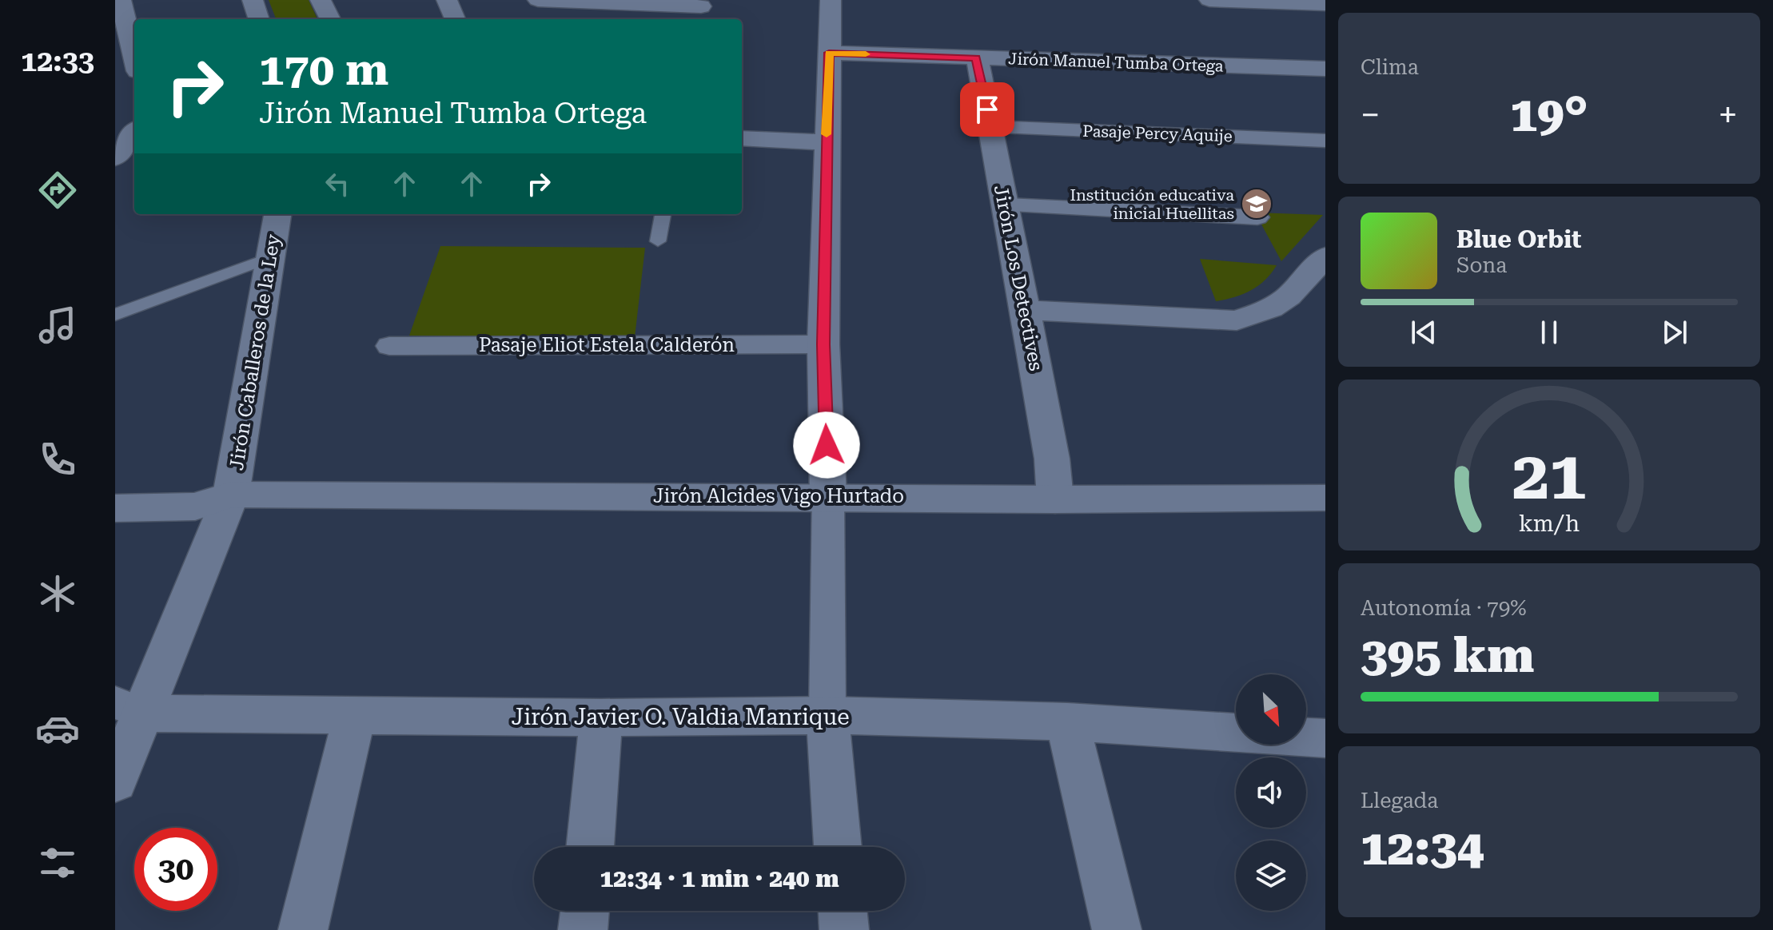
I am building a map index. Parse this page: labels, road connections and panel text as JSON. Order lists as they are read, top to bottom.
{
  "streets": {
    "street": [
      "Jirón Manuel Tumba Ortega",
      "Pasaje Percy Aquije",
      "Jirón Los Detectives",
      "Pasaje Eliot Estela Calderón",
      "Jirón Caballeros de la Ley",
      "Jirón Alcides Vigo Hurtado",
      "Jirón Javier O. Valdia Manrique"
    ]
  },
  "crossings": [
    ["Jirón Manuel Tumba Ortega", "Jirón Los Detectives"],
    ["Pasaje Percy Aquije", "Jirón Los Detectives"],
    ["Jirón Los Detectives", "Jirón Alcides Vigo Hurtado"],
    ["Jirón Caballeros de la Ley", "Jirón Alcides Vigo Hurtado"],
    ["Jirón Caballeros de la Ley", "Jirón Javier O. Valdia Manrique"]
  ],
  "places": {
    "school or university": ["Institución educativa inicial Huellitas"]
  },
  "north": "bottom right",
  "page": {
    "tabs": "12:33",
    "tile": [
      "Clima",
      ["Autonomía · 79%", "395 km"],
      ["Llegada", "12:34"]
    ],
    "turn": ["170 m", "Jirón Manuel Tumba Ortega"],
    "heat": ["−", "19°", "+"],
    "song": ["Blue Orbit", "Sona"],
    "limit": "30",
    "trip": "12:34 · 1 min · 240 m",
    "gauge": ["21", "km/h"]
  }
}
